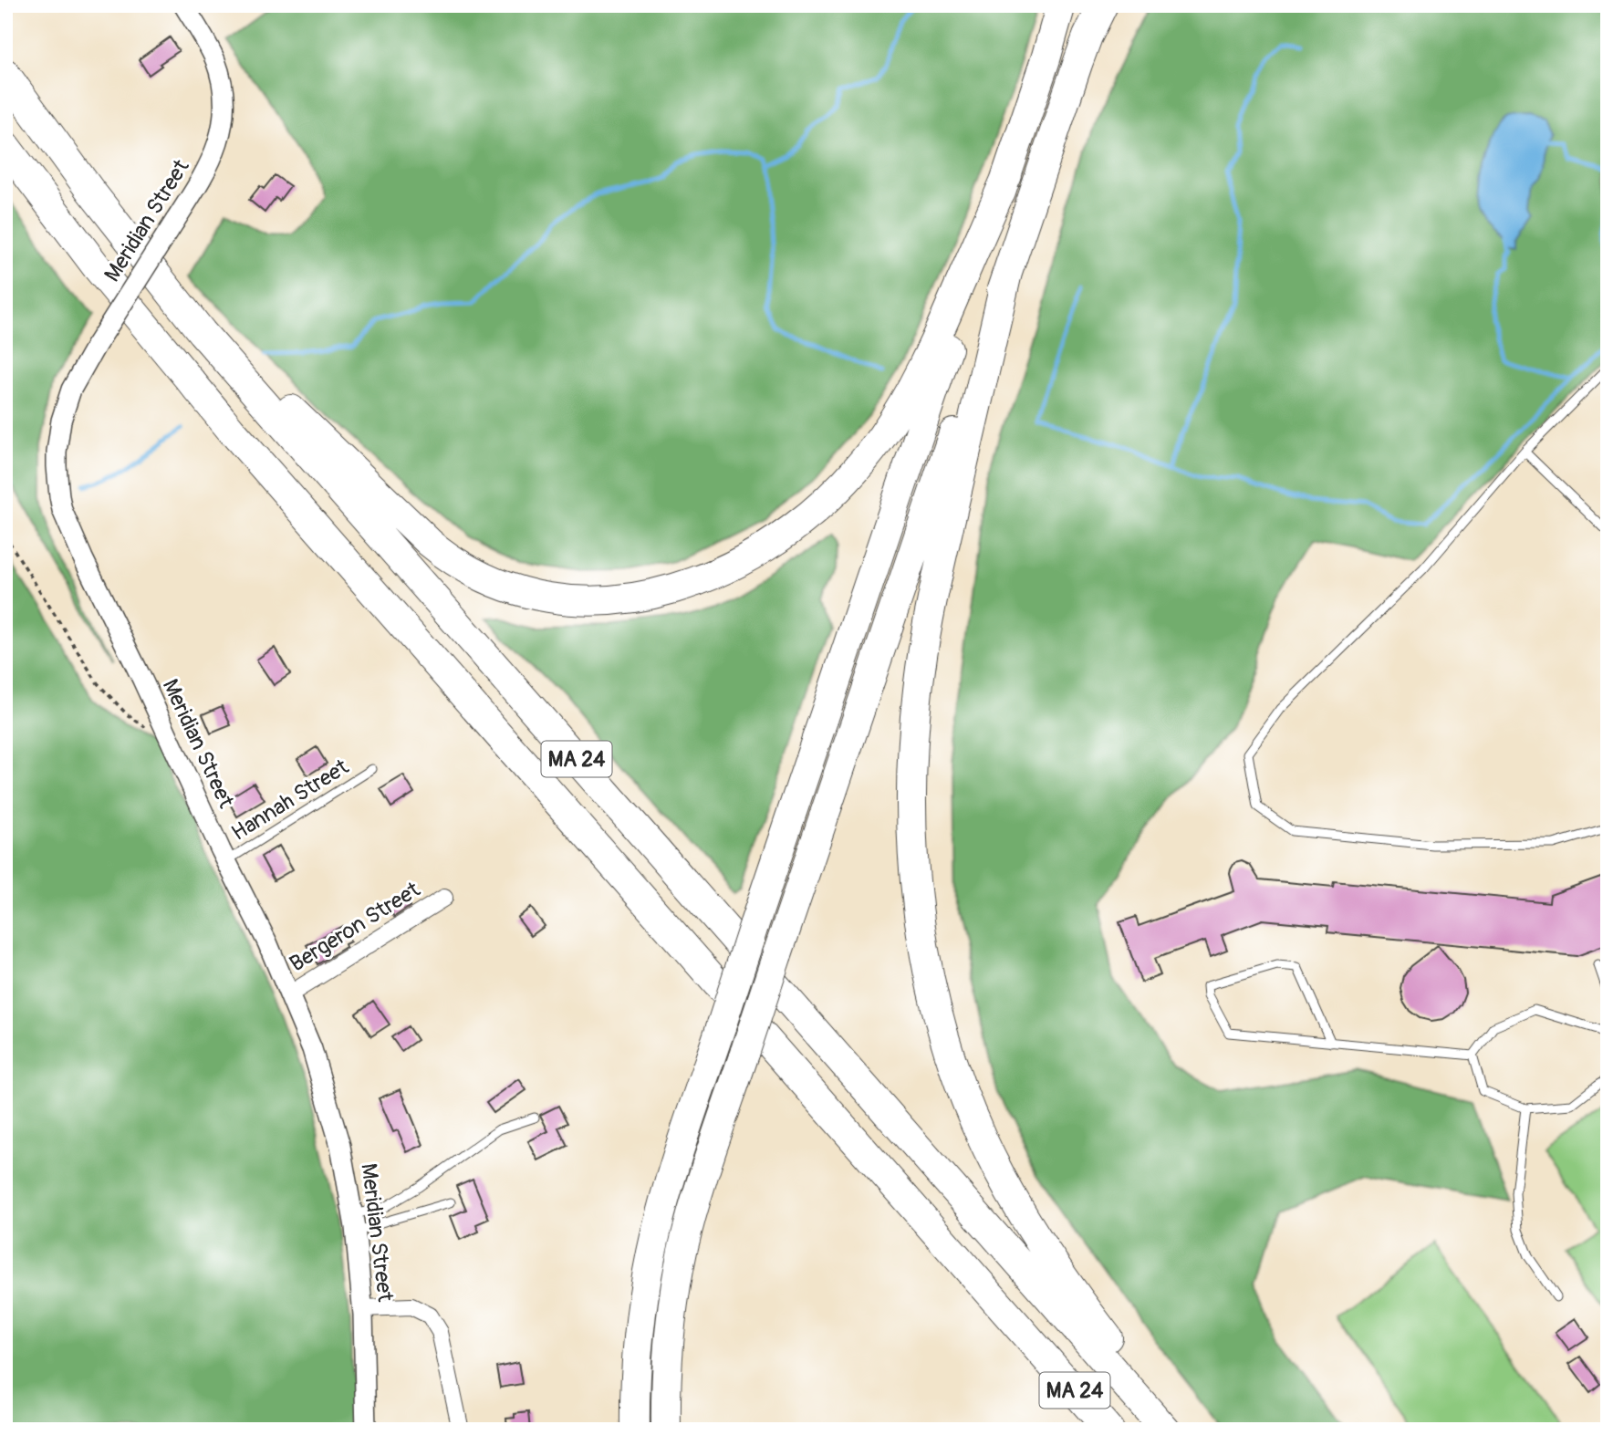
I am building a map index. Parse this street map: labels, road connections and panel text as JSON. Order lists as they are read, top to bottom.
{
  "streets": {
    "highway": ["MA 24"],
    "street": ["Meridian Street", "Bergeron Street"],
    "lane": ["Hannah Street"]
  },
  "crossings": [
    ["Meridian Street", "Hannah Street"],
    ["Meridian Street", "Bergeron Street"]
  ]
}
